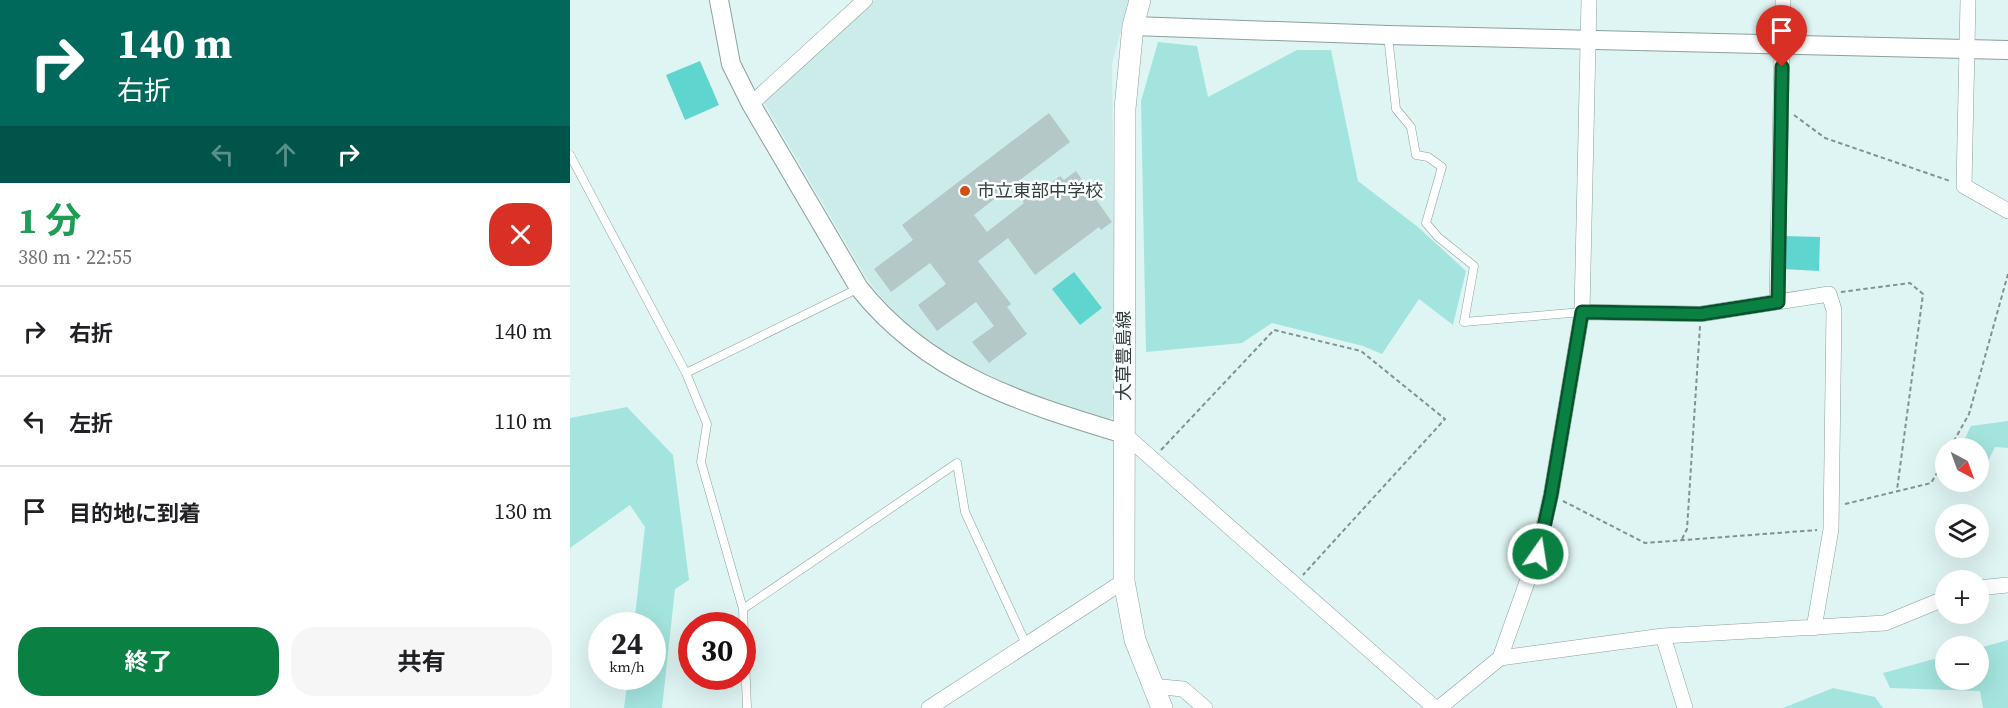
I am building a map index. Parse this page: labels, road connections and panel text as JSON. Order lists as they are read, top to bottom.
{
  "streets": {
    "main road": ["大草豊島線"]
  },
  "places": ["市立東部中学校"],
  "north": "bottom right",
  "page": {
    "turn": ["140 m", "右折"],
    "heading": ["1 分", "380 m · 22:55"],
    "list": [
      {
        "name": "右折",
        "value": "140 m"
      },
      {
        "name": "左折",
        "value": "110 m"
      },
      {
        "name": "目的地に到着",
        "value": "130 m"
      }
    ],
    "map_buttons": ["+", "−"],
    "speed": "24 km/h",
    "limit": "30",
    "buttons": ["終了", "共有"]
  }
}
